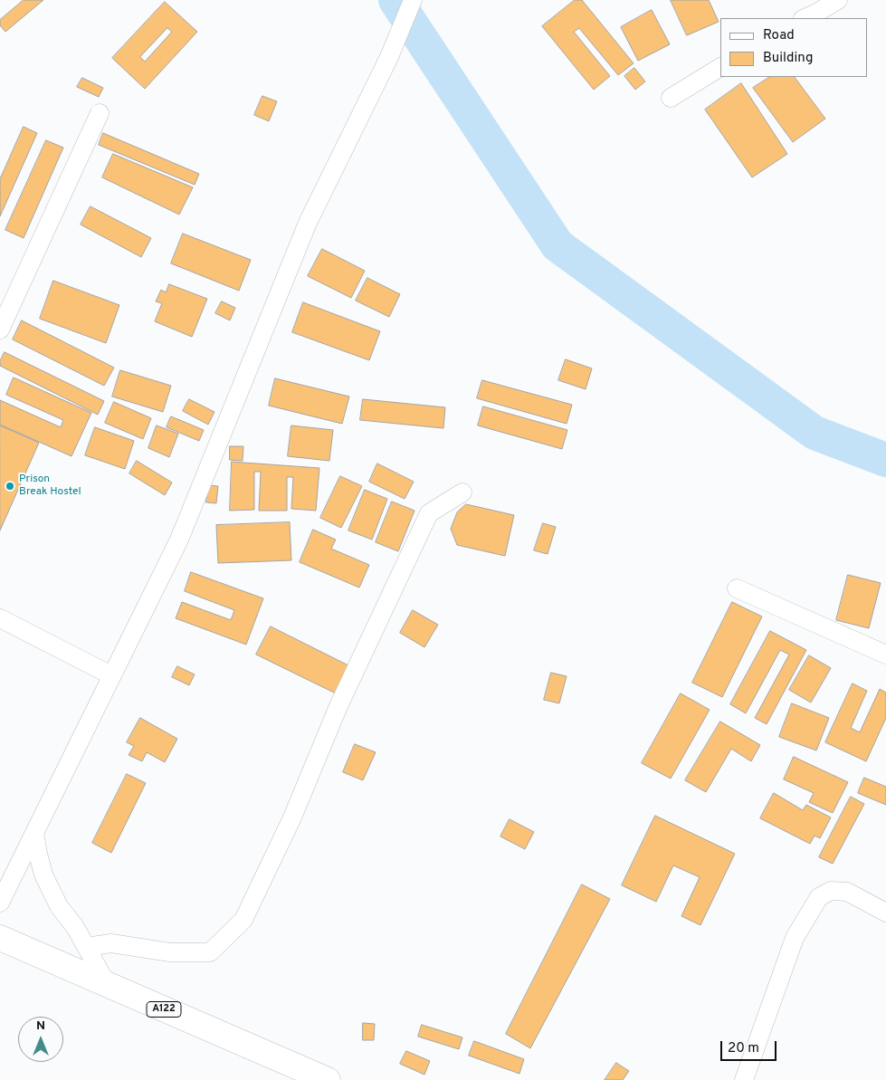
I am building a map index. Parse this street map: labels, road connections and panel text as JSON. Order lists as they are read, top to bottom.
{
  "streets": {
    "highway": ["A122"]
  },
  "places": ["Prison Break Hostel"],
  "legend": ["Road", "Building"],
  "scale_bar": "20 m",
  "north": "top"
}
